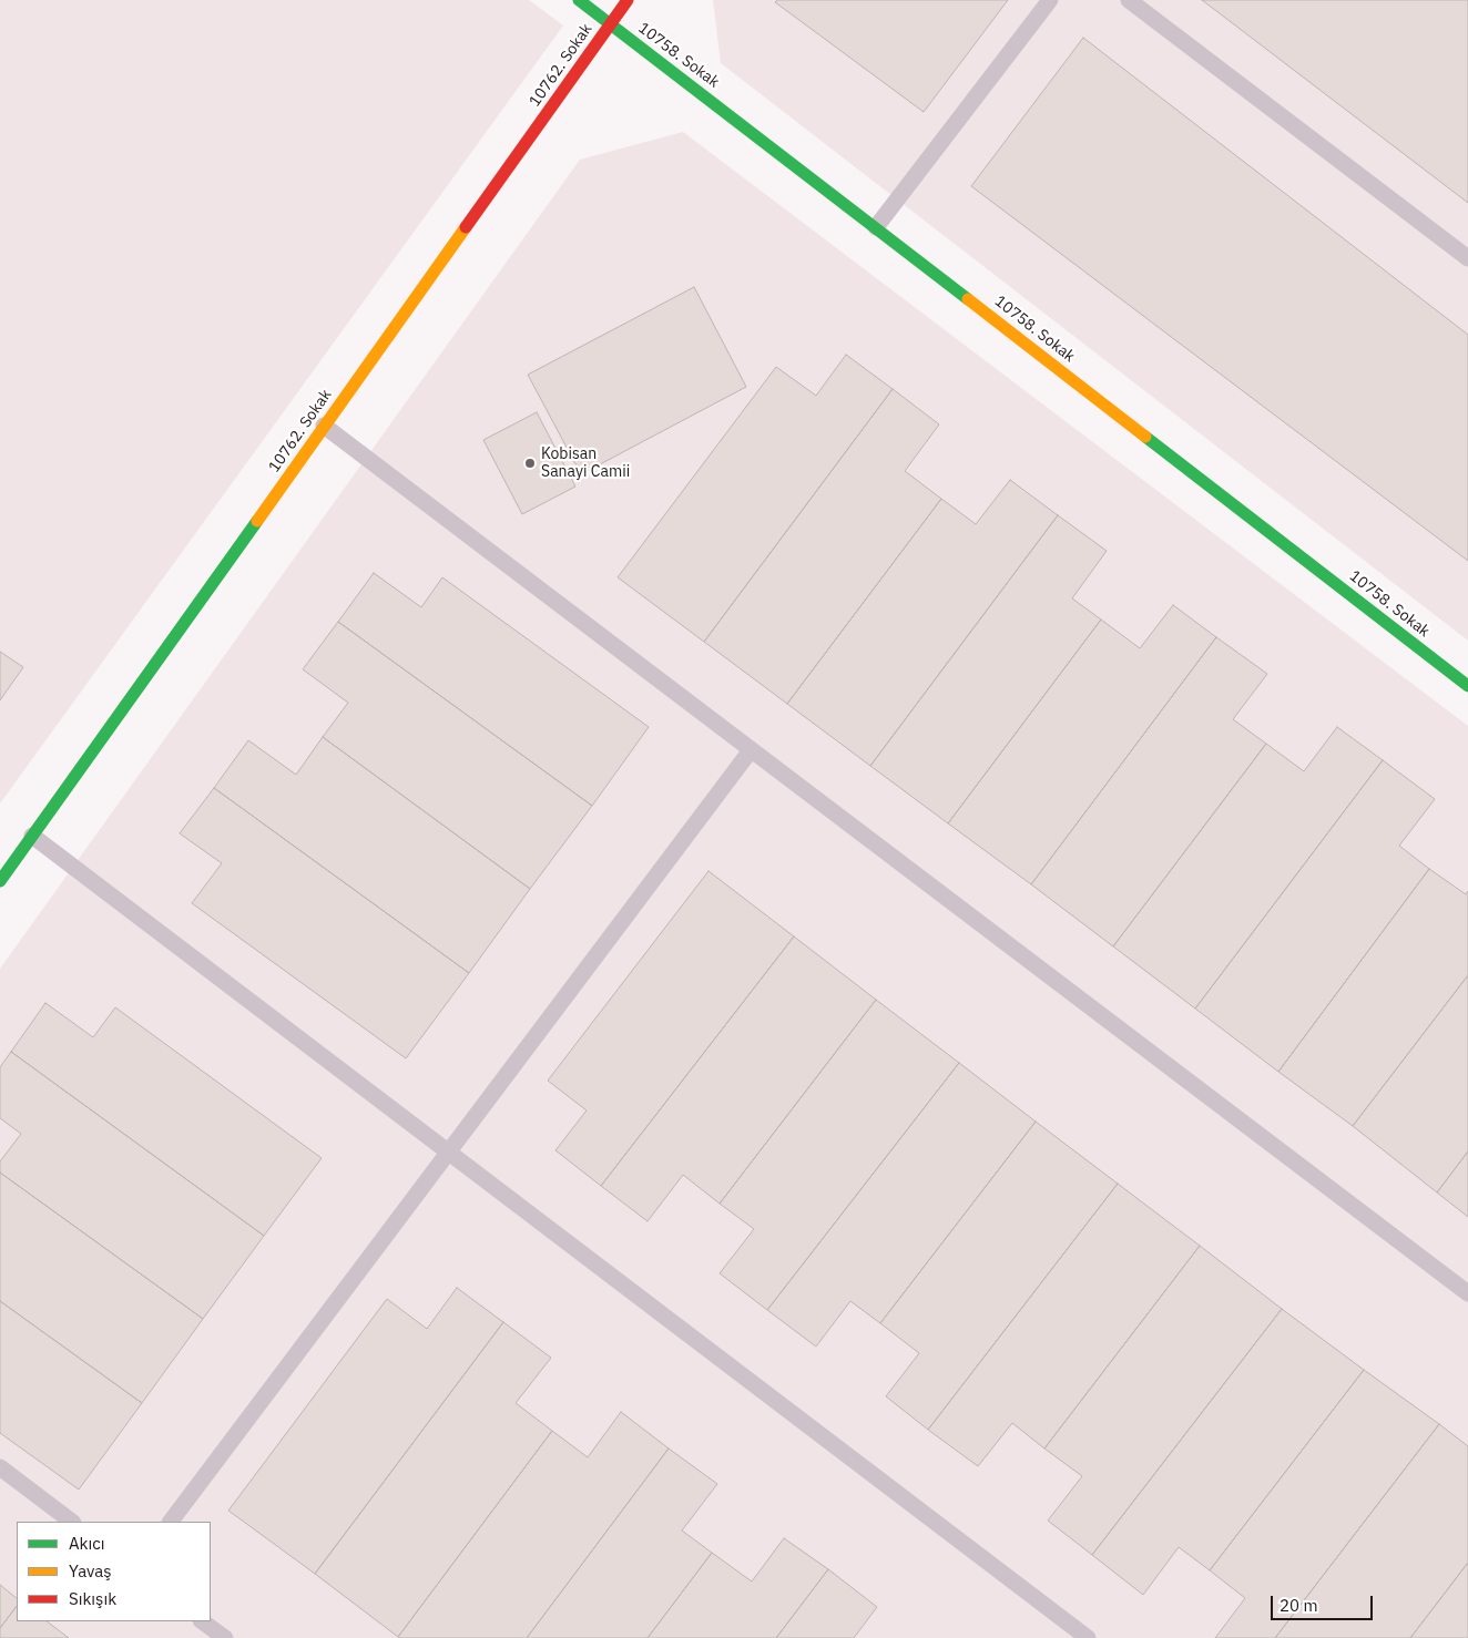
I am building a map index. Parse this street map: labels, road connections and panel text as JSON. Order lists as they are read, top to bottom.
{
  "streets": {
    "street": ["10758. Sokak", "10762. Sokak"]
  },
  "crossings": [
    ["10758. Sokak", "10762. Sokak"]
  ],
  "places": ["Kobisan Sanayi Camii"],
  "legend": ["Akıcı", "Yavaş", "Sıkışık"],
  "scale_bar": "20 m"
}
